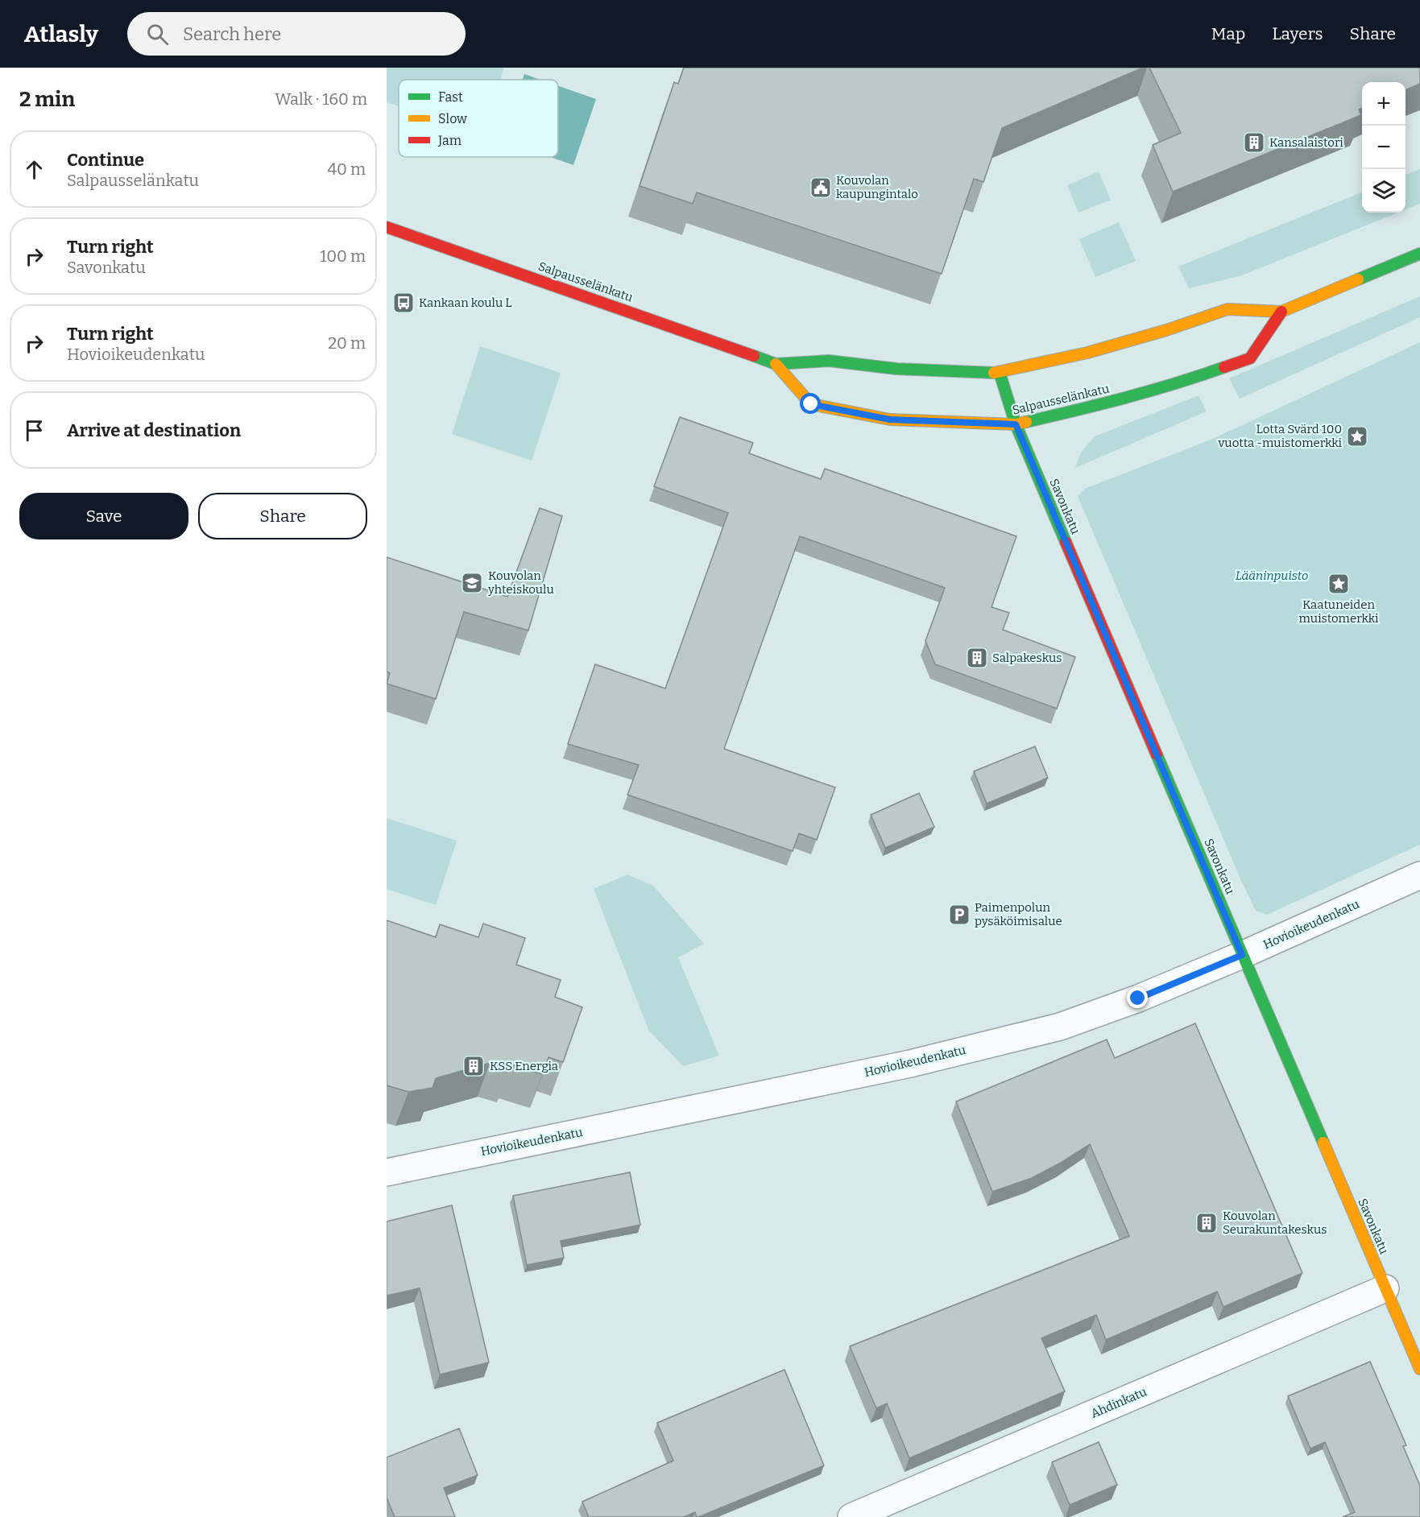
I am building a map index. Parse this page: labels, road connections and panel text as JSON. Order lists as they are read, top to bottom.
{
  "streets": {
    "main road": ["Salpausselänkatu", "Savonkatu"],
    "street": ["Hovioikeudenkatu", "Ahdinkatu"]
  },
  "crossings": [
    ["Salpausselänkatu", "Savonkatu"],
    ["Savonkatu", "Hovioikeudenkatu"],
    ["Savonkatu", "Ahdinkatu"]
  ],
  "parks": ["Lääninpuisto"],
  "places": {
    "building": [
      "Kansalaistori",
      "Salpakeskus",
      "KSS Energia",
      "Kouvolan Seurakuntakeskus"
    ],
    "public building": ["Kouvolan kaupungintalo"],
    "bus stop": ["Kankaan koulu L"],
    "place": ["Lotta Svärd 100 vuotta -muistomerkki", "Kaatuneiden muistomerkki"],
    "school or university": ["Kouvolan yhteiskoulu"],
    "parking": ["Paimenpolun pysäköimisalue"]
  },
  "legend": ["Fast", "Slow", "Jam"],
  "page": {
    "header": "Atlasly",
    "search": "Search here",
    "nav": ["Map", "Layers", "Share"],
    "heading": ["2 min", "Walk · 160 m"],
    "map_buttons": ["+", "−"],
    "list": [
      ["Continue", "Salpausselänkatu", "40 m"],
      ["Turn right", "Savonkatu", "100 m"],
      ["Turn right", "Hovioikeudenkatu", "20 m"],
      "Arrive at destination"
    ],
    "buttons": ["Save", "Share"]
  }
}
